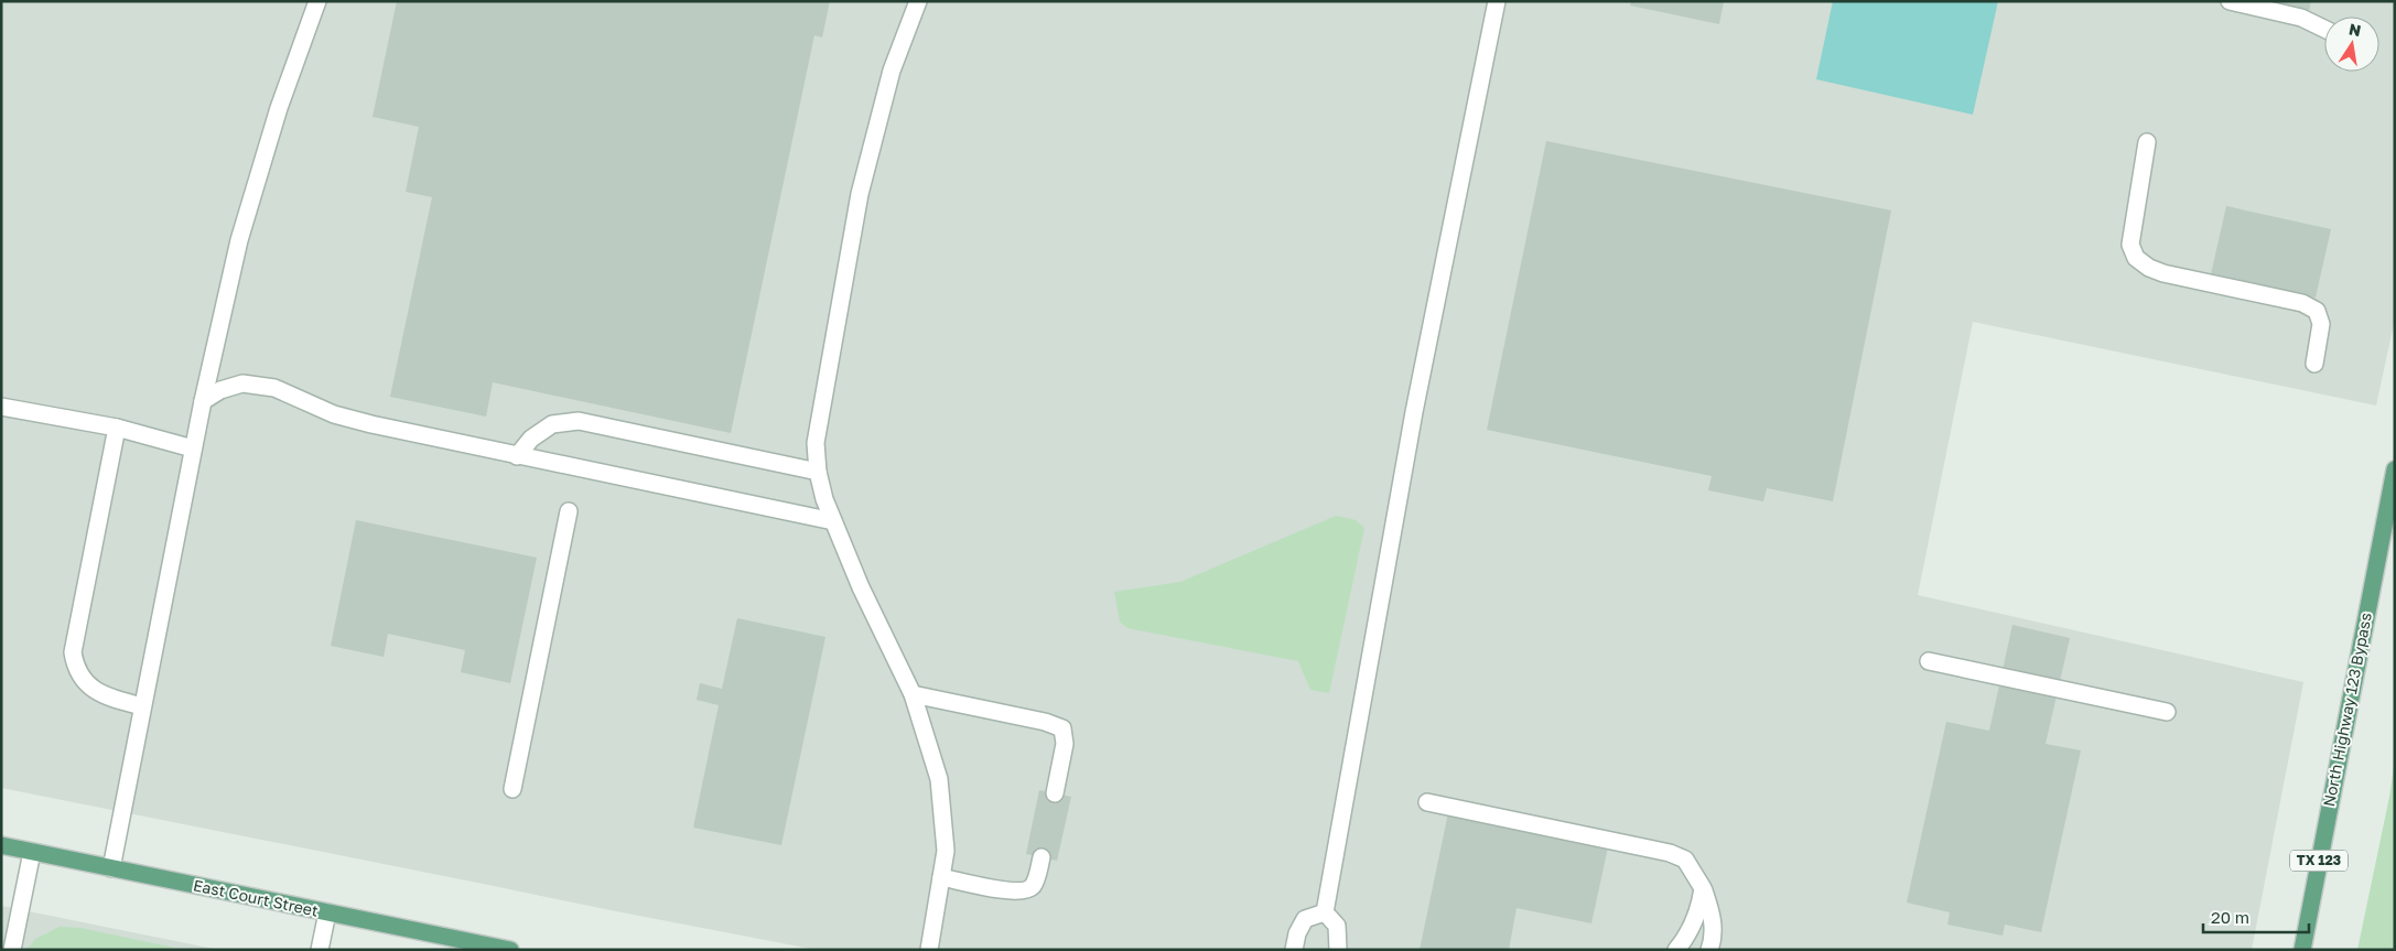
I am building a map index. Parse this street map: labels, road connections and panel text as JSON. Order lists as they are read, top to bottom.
{
  "streets": {
    "main road": ["North Highway 123 Bypass", "TX 123", "East Court Street"]
  },
  "scale_bar": "20 m",
  "north": "top"
}
